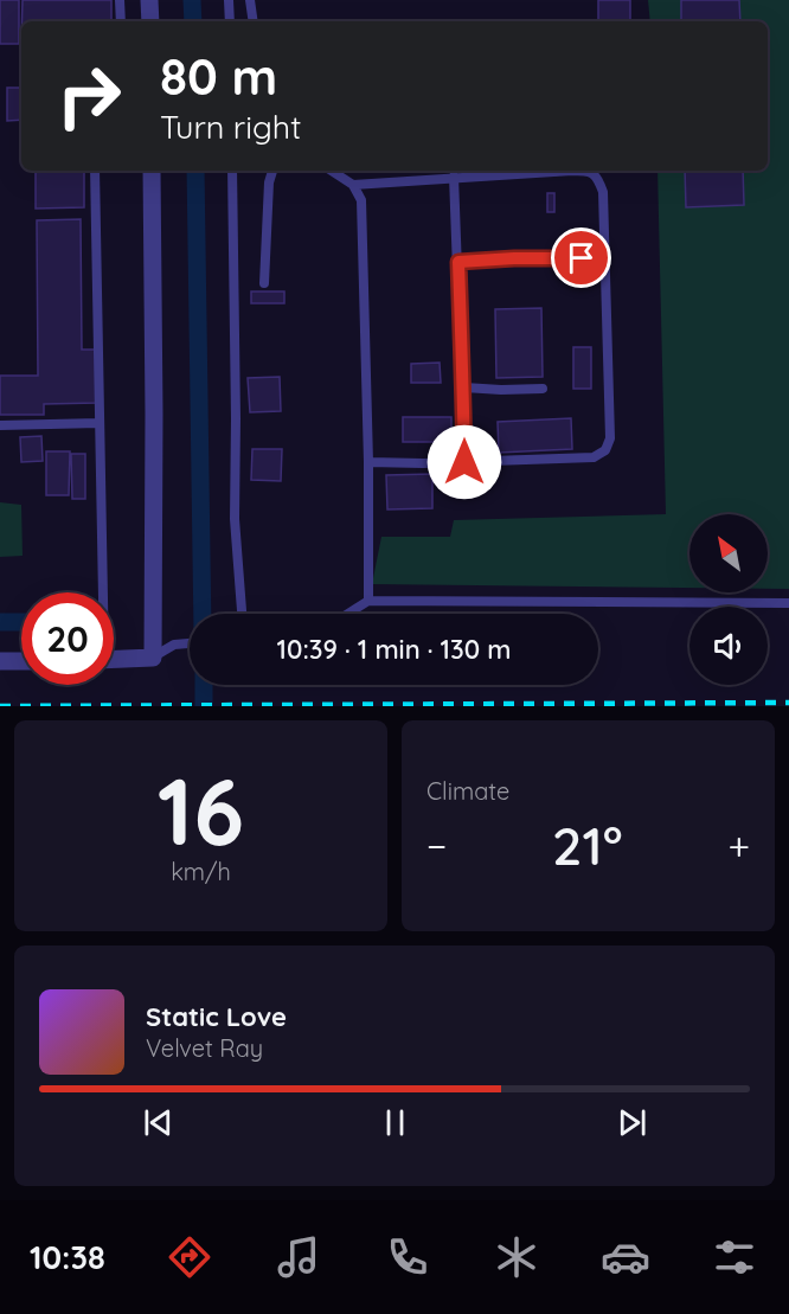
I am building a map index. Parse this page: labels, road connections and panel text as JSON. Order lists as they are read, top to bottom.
{
  "north": "top left",
  "page": {
    "turn": ["80 m", "Turn right"],
    "limit": "20",
    "trip": "10:39 · 1 min · 130 m",
    "tile": [
      ["16", "km/h"],
      "Climate"
    ],
    "heat": ["−", "21°", "+"],
    "song": ["Static Love", "Velvet Ray"],
    "tabs": "10:38"
  }
}
